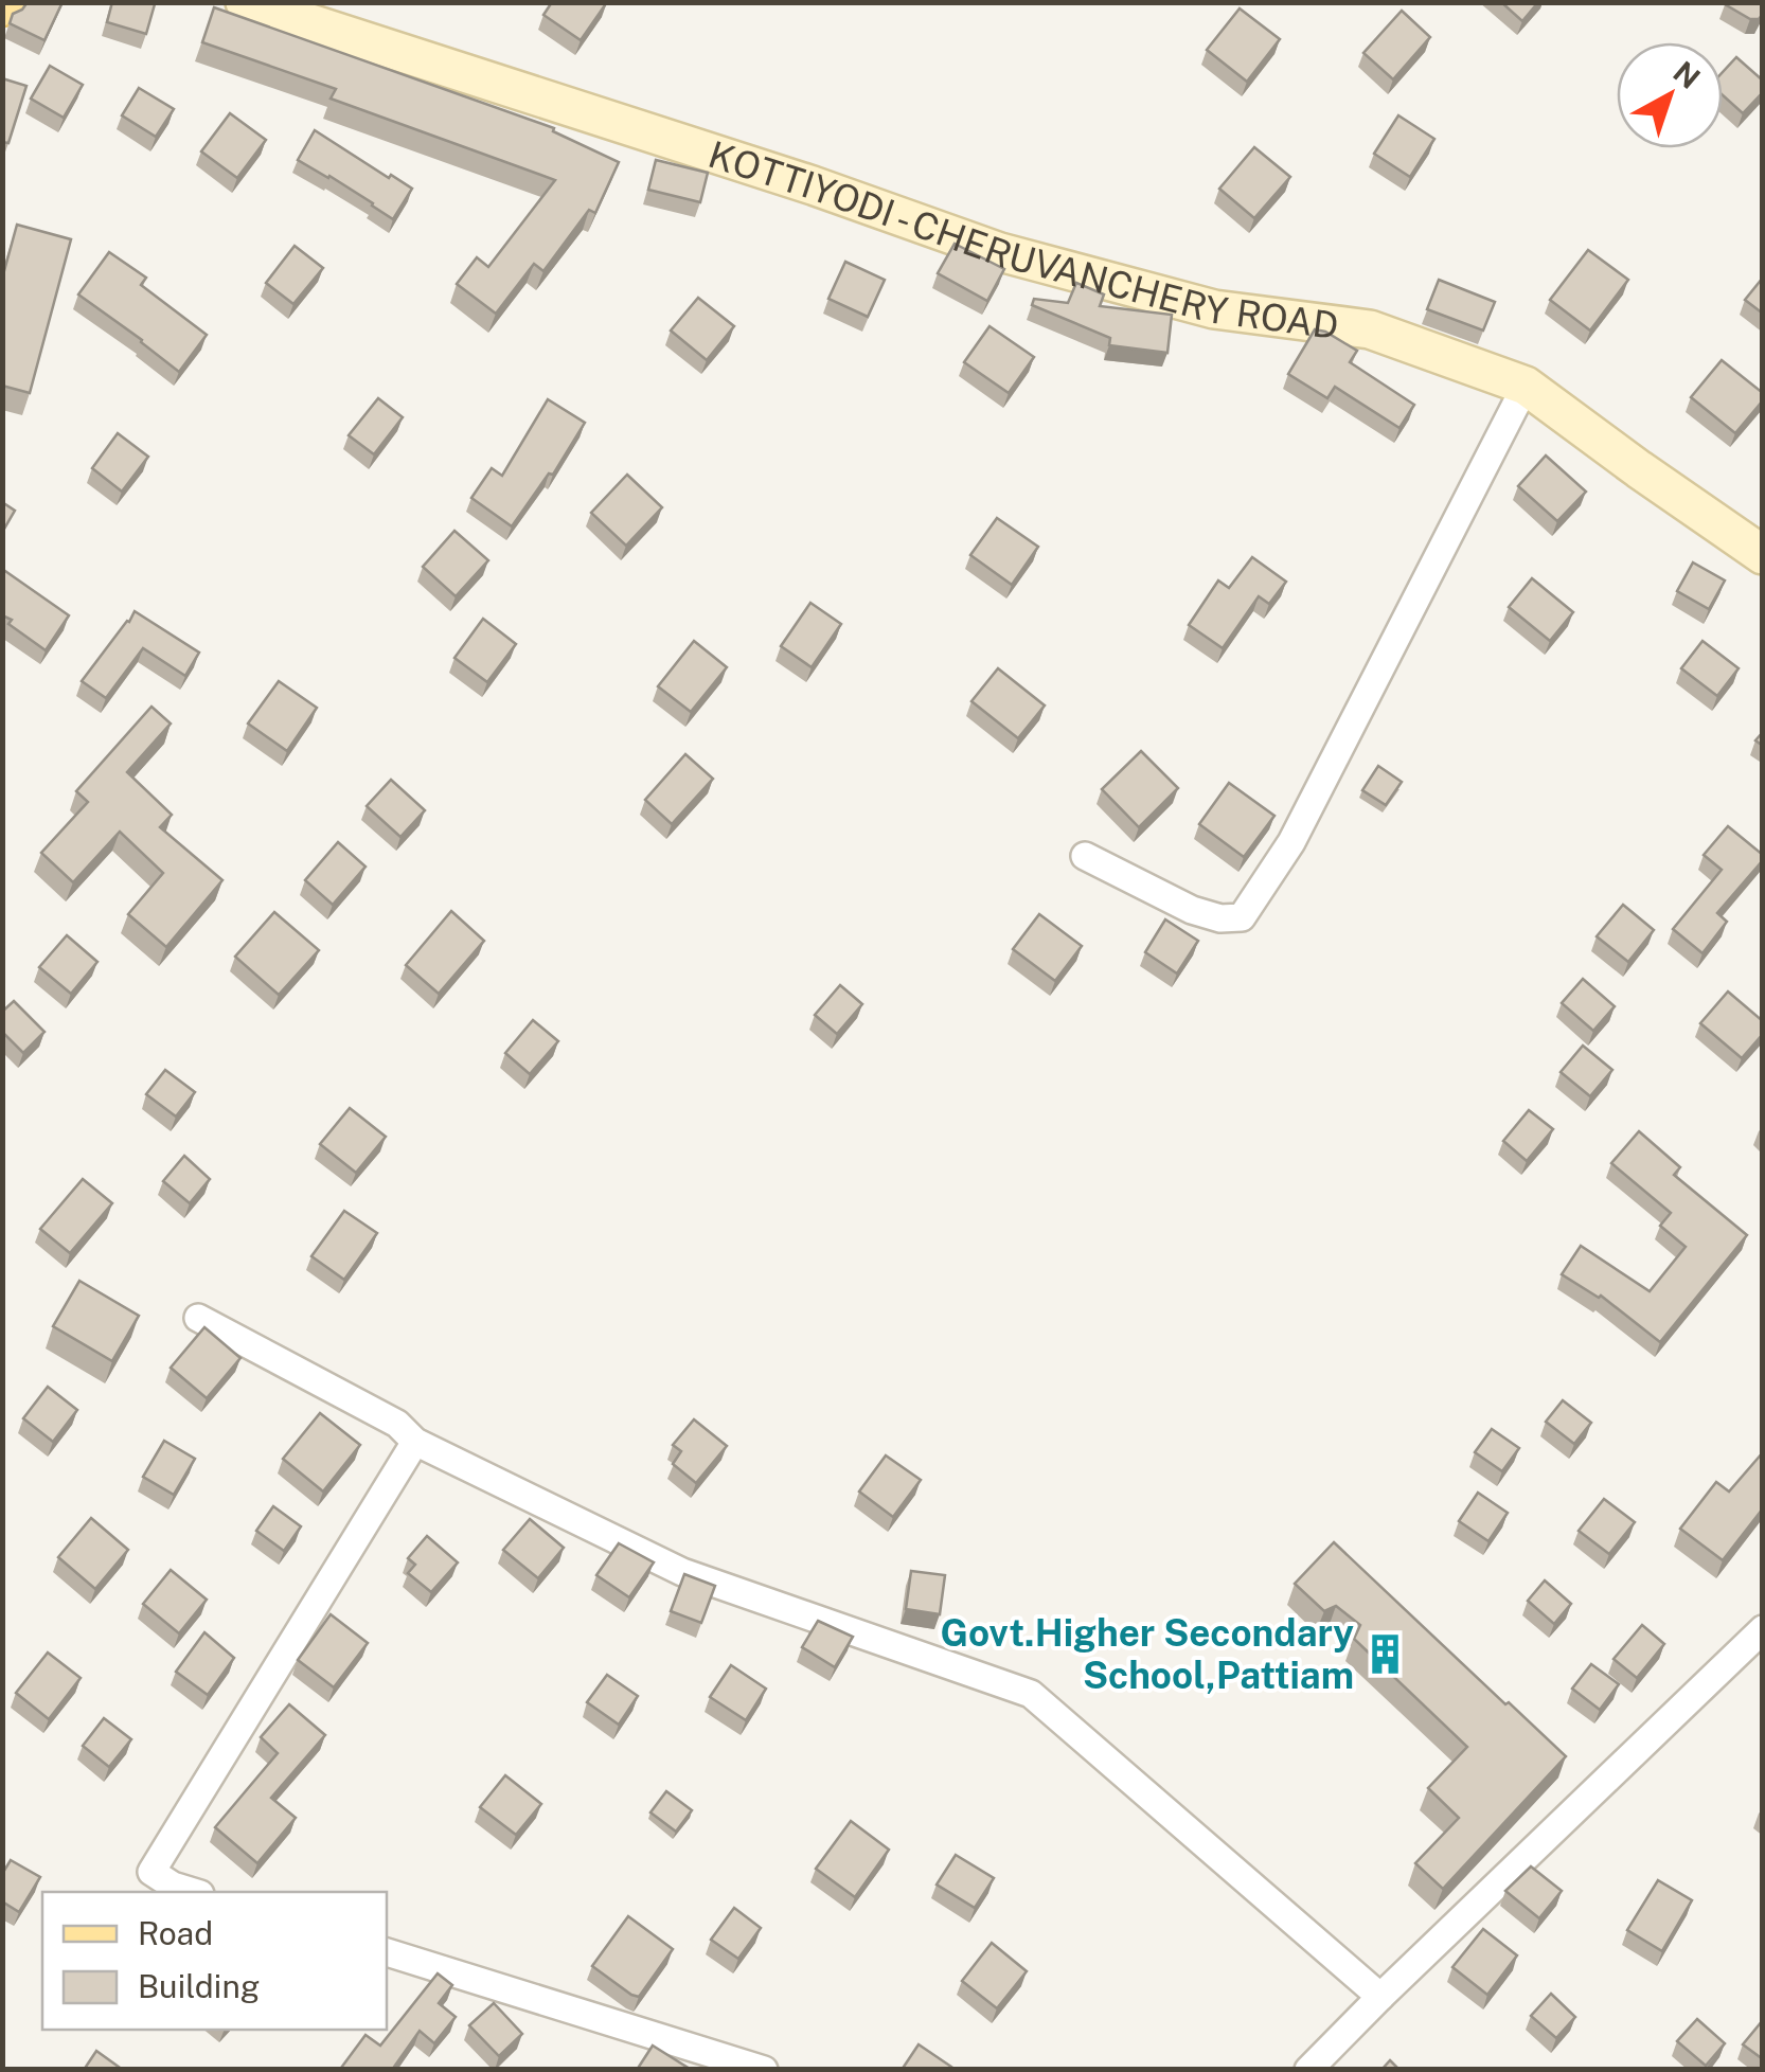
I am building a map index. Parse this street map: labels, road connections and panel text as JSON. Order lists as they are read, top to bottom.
{
  "streets": {
    "main road": ["KOTTIYODI - CHERUVANCHERY ROAD"]
  },
  "places": {
    "building": ["Govt.Higher Secondary School,Pattiam"]
  },
  "legend": ["Road", "Building"],
  "north": "top right"
}
